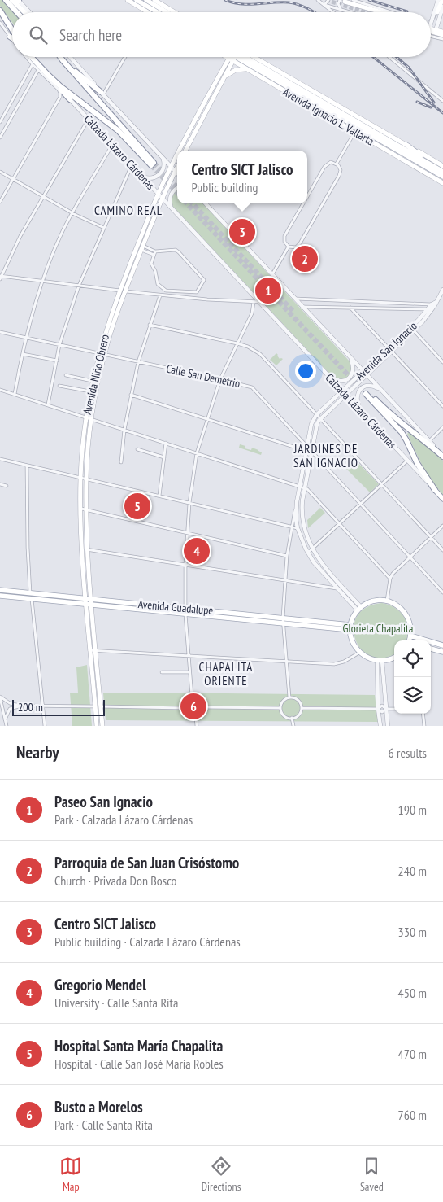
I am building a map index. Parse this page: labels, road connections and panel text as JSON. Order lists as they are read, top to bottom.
{
  "streets": {
    "highway": ["Calzada Lázaro Cárdenas"],
    "main road": ["Avenida Ignacio L. Vallarta", "Avenida Niño Obrero", "Avenida Guadalupe"],
    "street": ["Avenida San Ignacio", "Calle San Demetrio"]
  },
  "crossings": [
    ["Calzada Lázaro Cárdenas", "Avenida San Ignacio"],
    ["Calzada Lázaro Cárdenas", "Avenida Niño Obrero"],
    ["Avenida San Ignacio", "Calle San Demetrio"],
    ["Avenida Niño Obrero", "Calle San Demetrio"],
    ["Avenida Niño Obrero", "Avenida Guadalupe"]
  ],
  "districts": ["CAMINO REAL", "JARDINES DE SAN IGNACIO", "CHAPALITA ORIENTE"],
  "parks": ["Glorieta Chapalita"],
  "scale_bar": "200 m",
  "page": {
    "search": "Search here",
    "popup": ["Centro SICT Jalisco", "Public building"],
    "pins": [
      "3",
      "2",
      "1",
      "5",
      "4",
      "6"
    ],
    "scale": "200 m",
    "heading": ["Nearby", "6 results"],
    "list": [
      {
        "mark": "1",
        "name": "Paseo San Ignacio",
        "note": "Park · Calzada Lázaro Cárdenas",
        "value": "190 m"
      },
      {
        "mark": "2",
        "name": "Parroquia de San Juan Crisóstomo",
        "note": "Church · Privada Don Bosco",
        "value": "240 m"
      },
      {
        "mark": "3",
        "name": "Centro SICT Jalisco",
        "note": "Public building · Calzada Lázaro Cárdenas",
        "value": "330 m"
      },
      {
        "mark": "4",
        "name": "Gregorio Mendel",
        "note": "University · Calle Santa Rita",
        "value": "450 m"
      },
      {
        "mark": "5",
        "name": "Hospital Santa María Chapalita",
        "note": "Hospital · Calle San José María Robles",
        "value": "470 m"
      },
      {
        "mark": "6",
        "name": "Busto a Morelos",
        "note": "Park · Calle Santa Rita",
        "value": "760 m"
      }
    ],
    "nav": ["Map", "Directions", "Saved"]
  }
}
